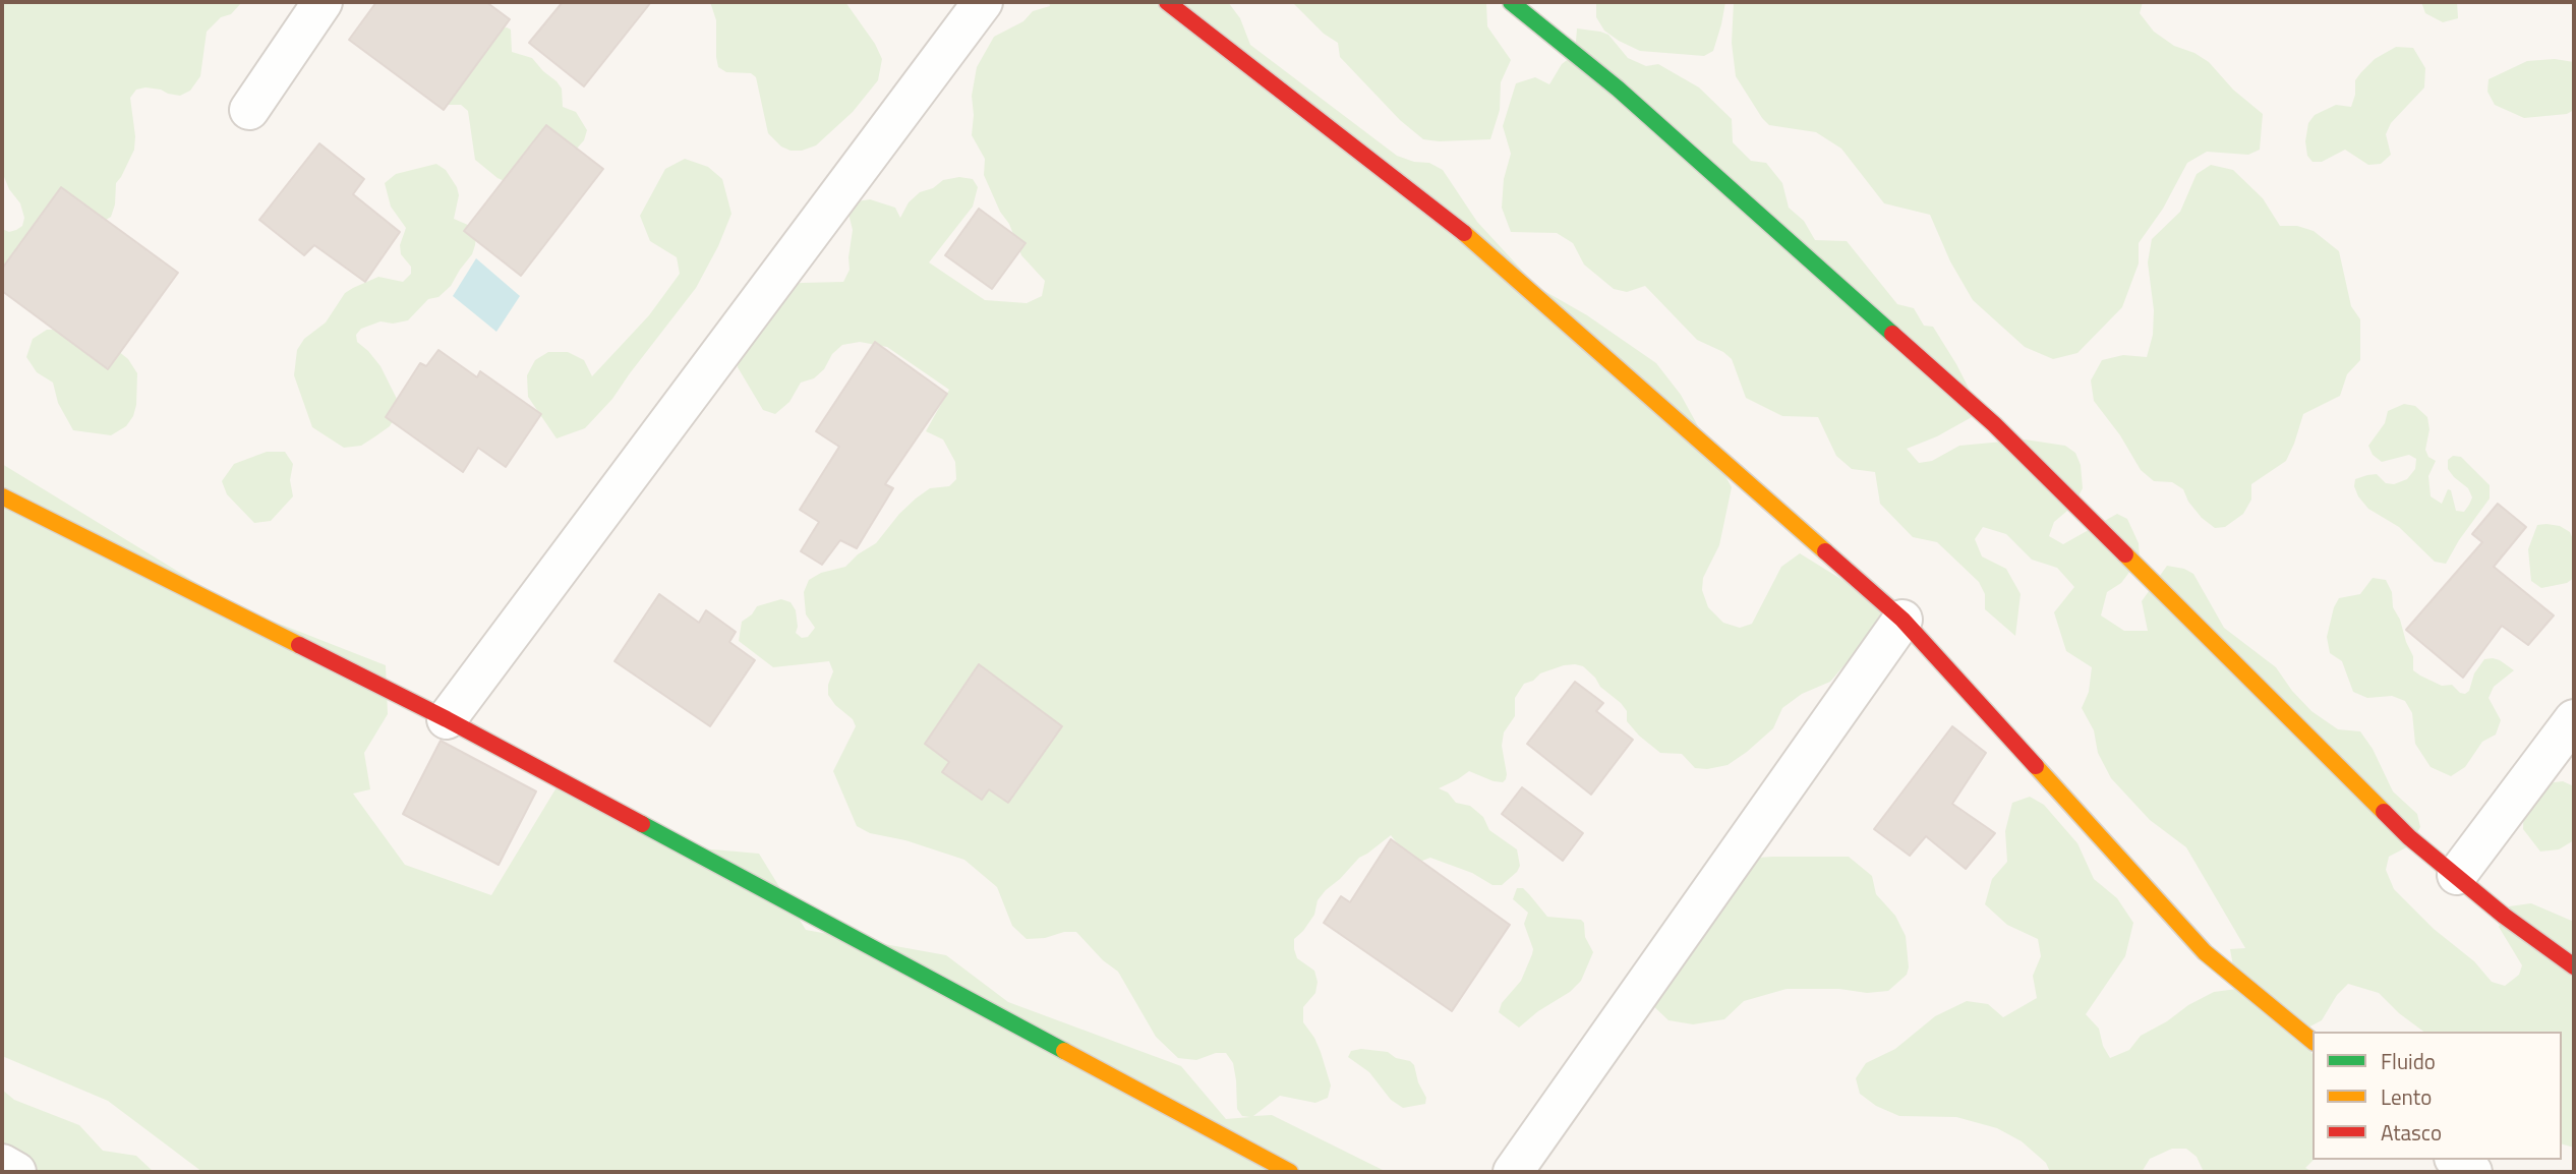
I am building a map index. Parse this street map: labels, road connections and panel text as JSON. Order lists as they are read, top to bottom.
{
  "legend": ["Fluido", "Lento", "Atasco"]
}
